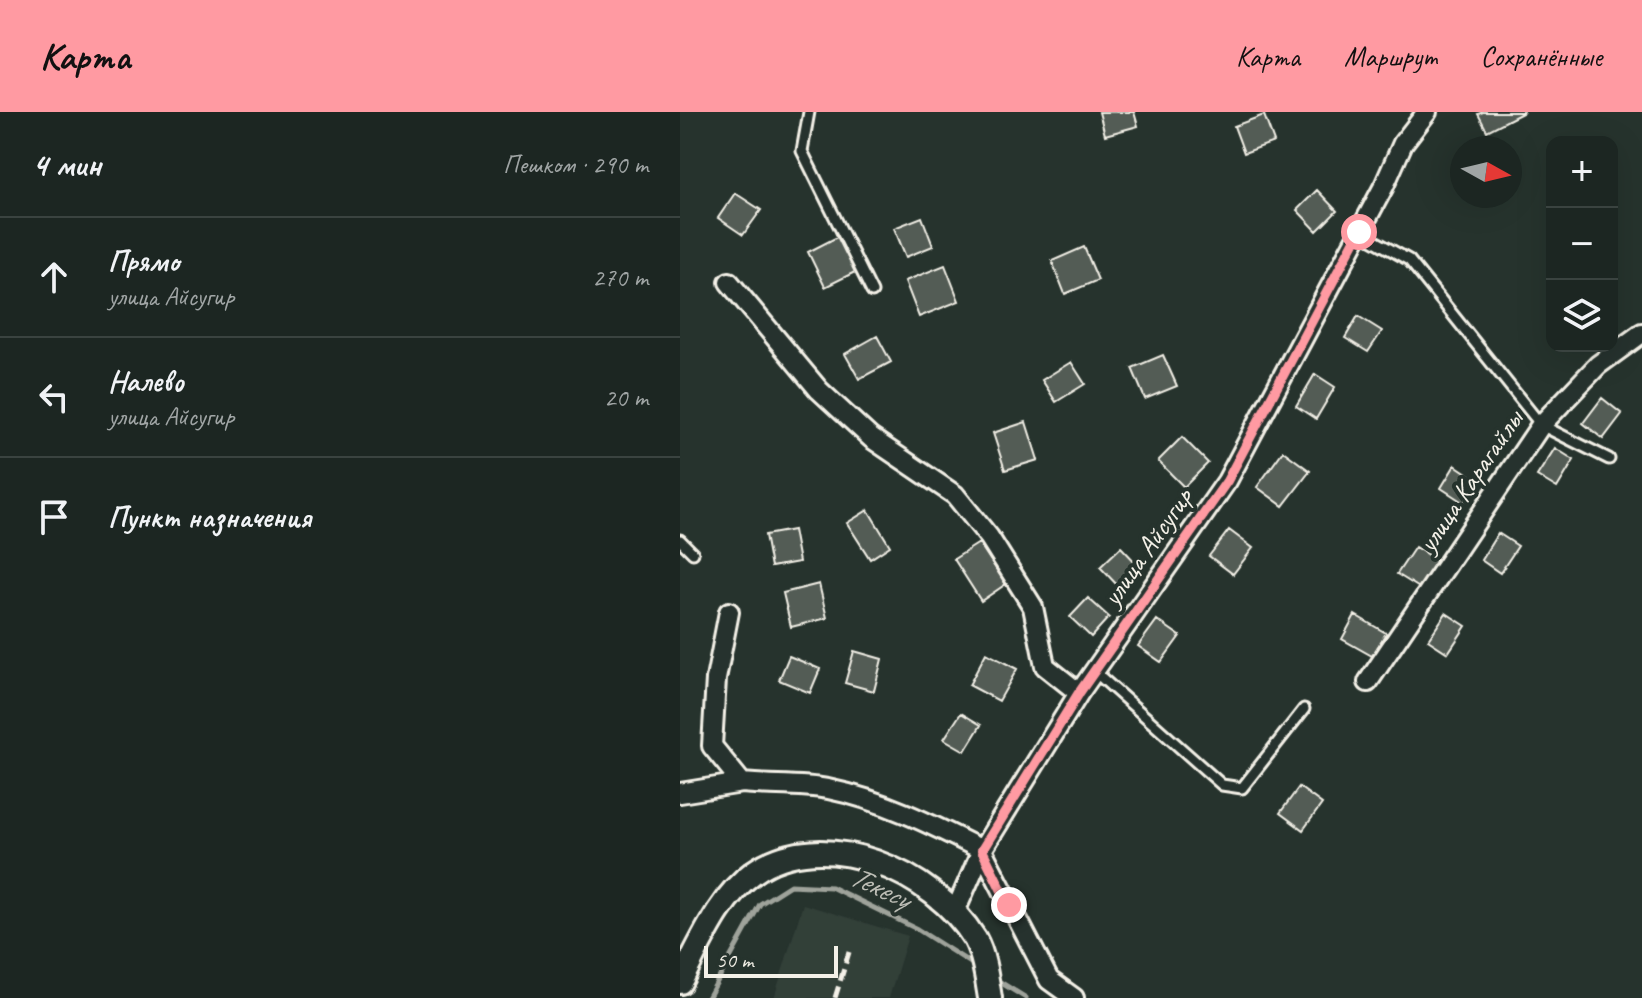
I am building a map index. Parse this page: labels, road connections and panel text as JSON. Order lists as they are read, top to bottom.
{
  "streets": {
    "street": ["улица Карагайлы", "улица Айсугир"]
  },
  "water": ["Текесу"],
  "scale_bar": "50 m",
  "north": "right",
  "page": {
    "header": "Карта",
    "nav": ["Карта", "Маршрут", "Сохранённые"],
    "heading": ["4 мин", "Пешком · 290 m"],
    "map_buttons": ["+", "−"],
    "list": [
      ["Прямо", "улица Айсугир", "270 m"],
      ["Налево", "улица Айсугир", "20 m"],
      "Пункт назначения"
    ],
    "scale": "50 m"
  }
}
